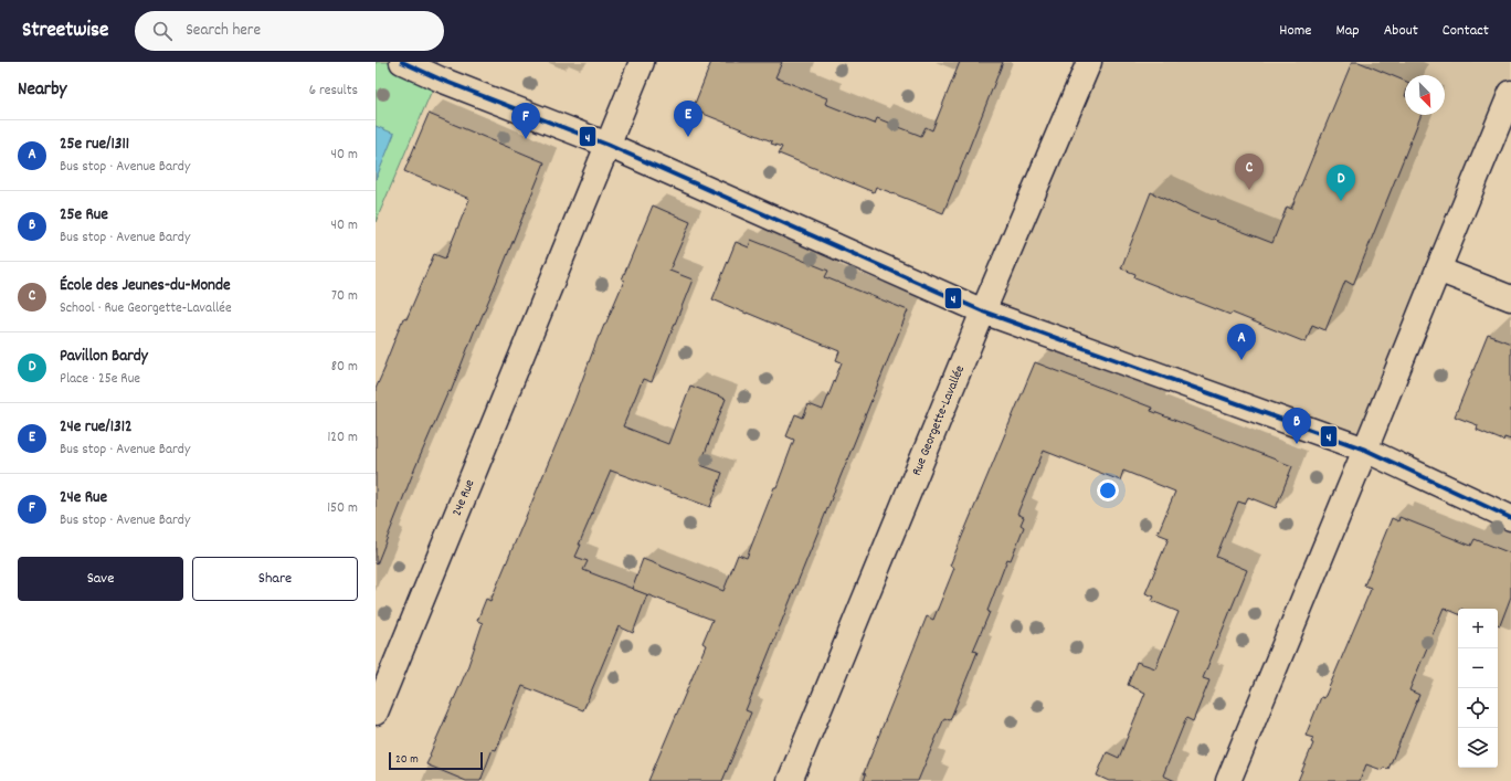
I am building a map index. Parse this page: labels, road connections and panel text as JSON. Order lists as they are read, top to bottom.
{
  "streets": {
    "street": ["Rue Georgette-Lavallée", "24e Rue"]
  },
  "lines": ["transit line 4"],
  "scale_bar": "20 m",
  "north": "bottom right",
  "page": {
    "header": "Streetwise",
    "search": "Search here",
    "nav": [
      "Home",
      "Map",
      "About",
      "Contact"
    ],
    "heading": ["Nearby", "6 results"],
    "pins": [
      "E",
      "F",
      "C",
      "D",
      "A",
      "B"
    ],
    "list": [
      {
        "mark": "A",
        "name": "25e rue/1311",
        "note": "Bus stop · Avenue Bardy",
        "value": "40 m"
      },
      {
        "mark": "B",
        "name": "25e Rue",
        "note": "Bus stop · Avenue Bardy",
        "value": "40 m"
      },
      {
        "mark": "C",
        "name": "École des Jeunes-du-Monde",
        "note": "School · Rue Georgette-Lavallée",
        "value": "70 m"
      },
      {
        "mark": "D",
        "name": "Pavillon Bardy",
        "note": "Place · 25e Rue",
        "value": "80 m"
      },
      {
        "mark": "E",
        "name": "24e rue/1312",
        "note": "Bus stop · Avenue Bardy",
        "value": "120 m"
      },
      {
        "mark": "F",
        "name": "24e Rue",
        "note": "Bus stop · Avenue Bardy",
        "value": "150 m"
      }
    ],
    "buttons": ["Save", "Share"],
    "map_buttons": ["+", "−"],
    "scale": "20 m"
  }
}
